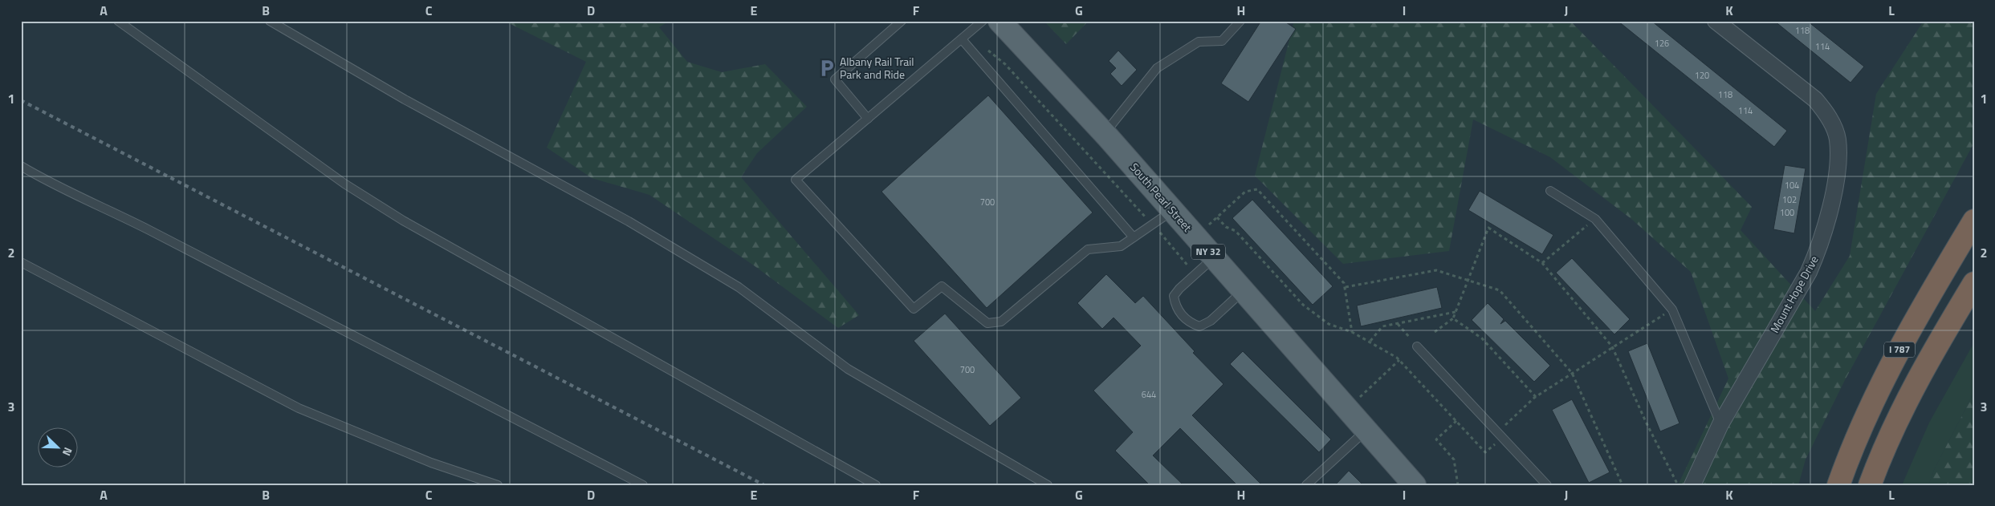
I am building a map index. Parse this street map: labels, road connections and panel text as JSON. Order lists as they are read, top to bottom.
{
  "streets": {
    "highway": ["I 787"],
    "main road": ["South Pearl Street", "NY 32"],
    "street": ["Mount Hope Drive"]
  },
  "places": {
    "parking": ["Albany Rail Trail Park and Ride"]
  },
  "house_numbers": [
    "118",
    "126",
    "114",
    "120",
    "118",
    "114",
    "104",
    "102",
    "700",
    "100",
    "700",
    "644"
  ],
  "north": "bottom right",
  "grid": {
    "columns": [
      "A",
      "B",
      "C",
      "D",
      "E",
      "F",
      "G",
      "H",
      "I",
      "J",
      "K",
      "L"
    ],
    "rows": ["1", "2", "3"]
  }
}
